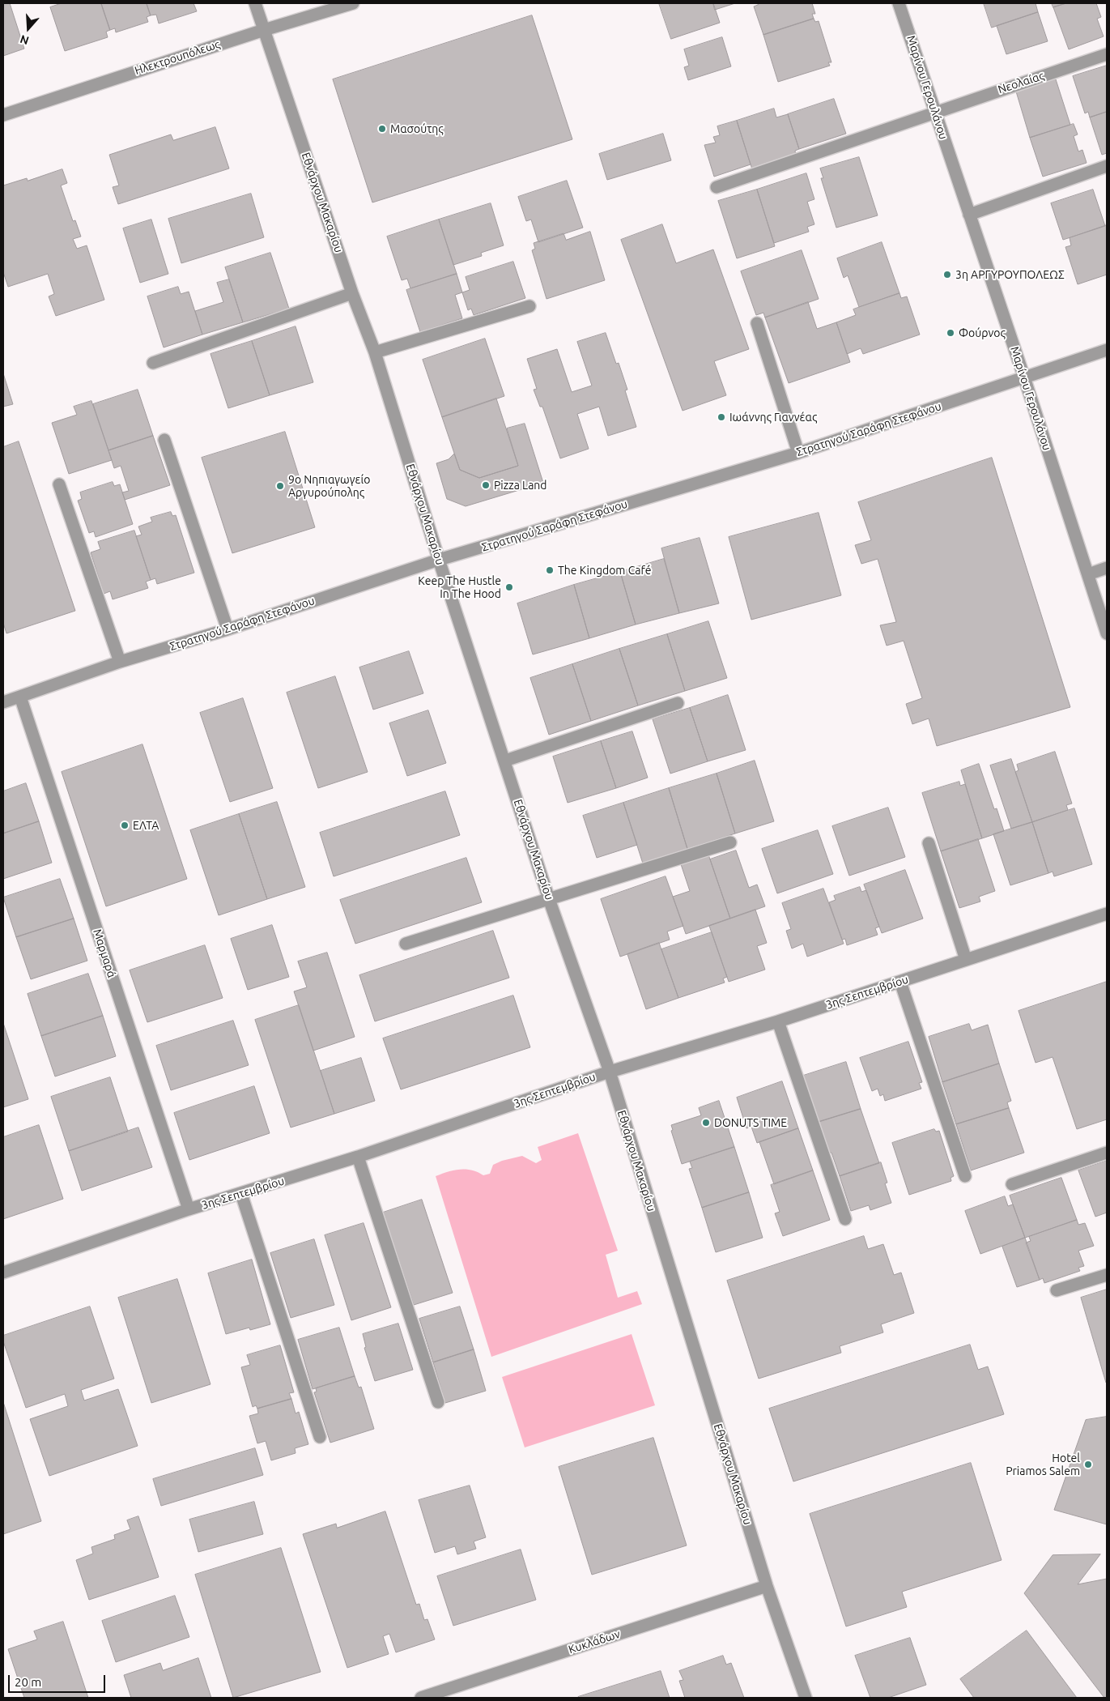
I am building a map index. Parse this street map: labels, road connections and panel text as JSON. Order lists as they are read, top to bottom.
{
  "streets": {
    "street": [
      "Ηλεκτρουπόλεως",
      "Νεολαίας",
      "Μαρίνου Γερουλάνου",
      "Εθνάρχου Μακαρίου",
      "Στρατηγού Σαράφη Στεφάνου",
      "Μαρμαρά",
      "3ης Σεπτεμβρίου",
      "Κυκλάδων"
    ]
  },
  "crossings": [
    ["Ηλεκτρουπόλεως", "Εθνάρχου Μακαρίου"],
    ["Νεολαίας", "Μαρίνου Γερουλάνου"],
    ["Μαρίνου Γερουλάνου", "Στρατηγού Σαράφη Στεφάνου"],
    ["Εθνάρχου Μακαρίου", "Στρατηγού Σαράφη Στεφάνου"],
    ["Εθνάρχου Μακαρίου", "3ης Σεπτεμβρίου"],
    ["Εθνάρχου Μακαρίου", "Κυκλάδων"],
    ["Στρατηγού Σαράφη Στεφάνου", "Μαρμαρά"],
    ["Μαρμαρά", "3ης Σεπτεμβρίου"]
  ],
  "places": [
    "Μασούτης",
    "3η ΑΡΓΥΡΟΥΠΟΛΕΩΣ",
    "Φούρνος",
    "Ιωάννης Γιαννέας",
    "Pizza Land",
    "9ο Νηπιαγωγείο Αργυρούπολης",
    "The Kingdom Café",
    "Keep The Hustle In The Hood",
    "ΕΛΤΑ",
    "DONUTS TIME",
    "Hotel Priamos Salem"
  ],
  "scale_bar": "20 m",
  "north": "bottom"
}
